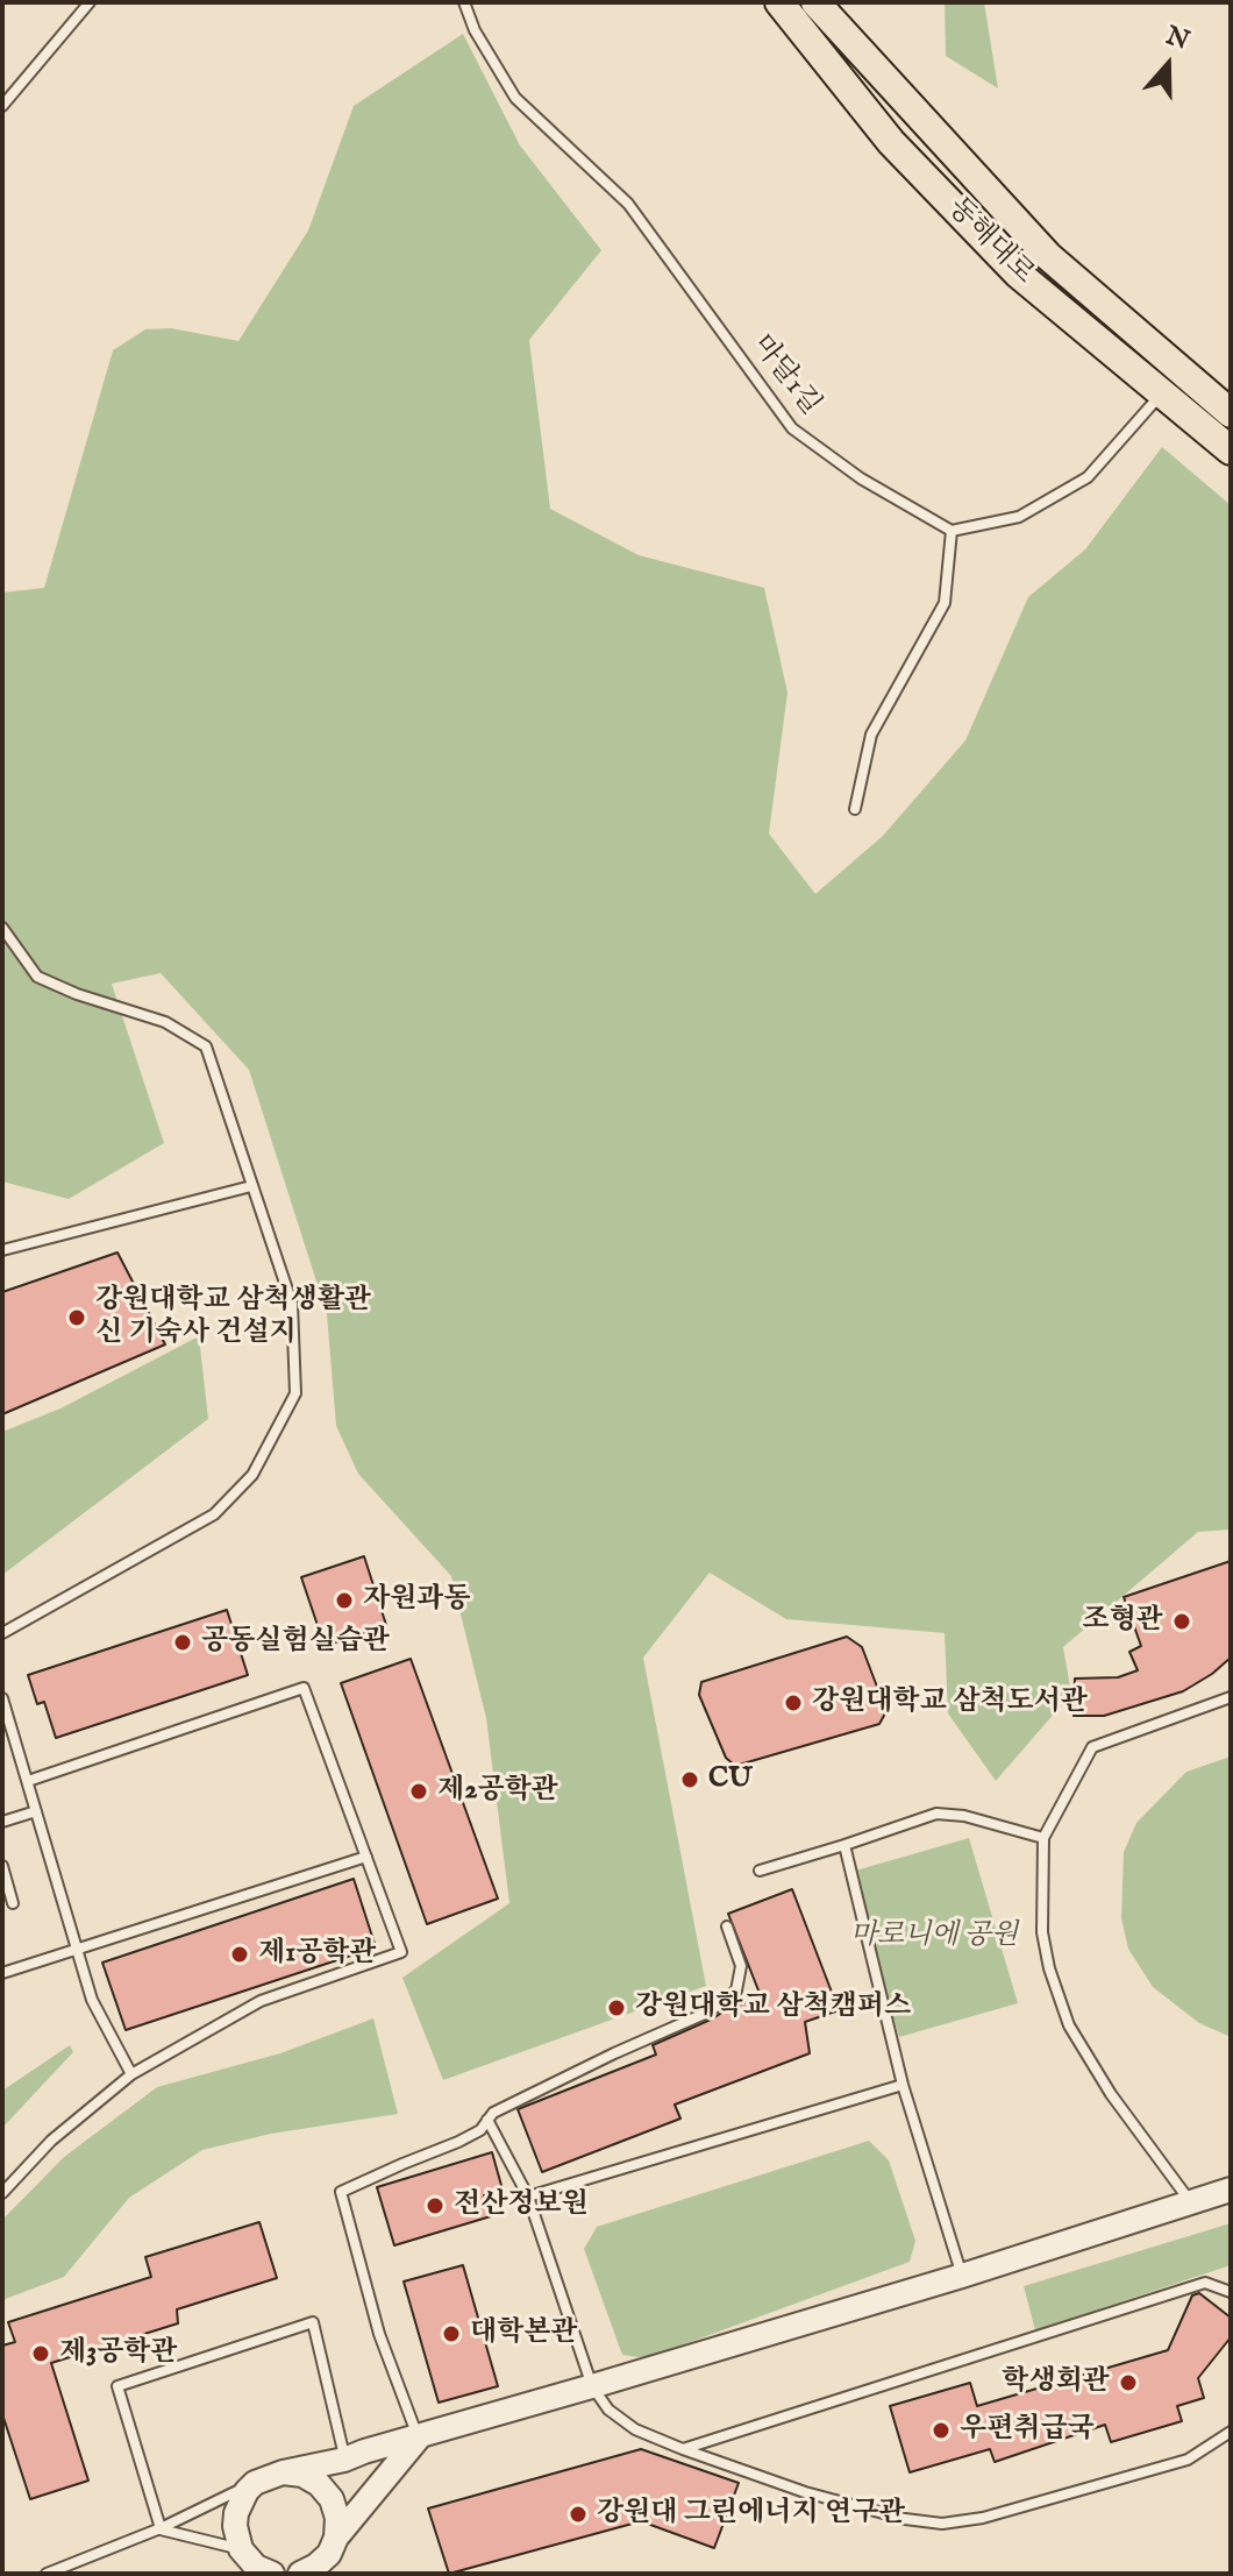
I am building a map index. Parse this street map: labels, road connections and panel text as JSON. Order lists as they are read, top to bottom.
{
  "streets": {
    "main road": ["동해대로"],
    "lane": ["마달1길"]
  },
  "parks": ["마로니에 공원"],
  "places": [
    "강원대학교 삼척생활관 신 기숙사 건설지",
    "자원과동",
    "조형관",
    "공동실험실습관",
    "강원대학교 삼척도서관",
    "CU",
    "제2공학관",
    "제1공학관",
    "강원대학교 삼척캠퍼스",
    "전산정보원",
    "대학본관",
    "제3공학관",
    "학생회관",
    "우편취급국",
    "강원대 그린에너지 연구관"
  ],
  "north": "top"
}
